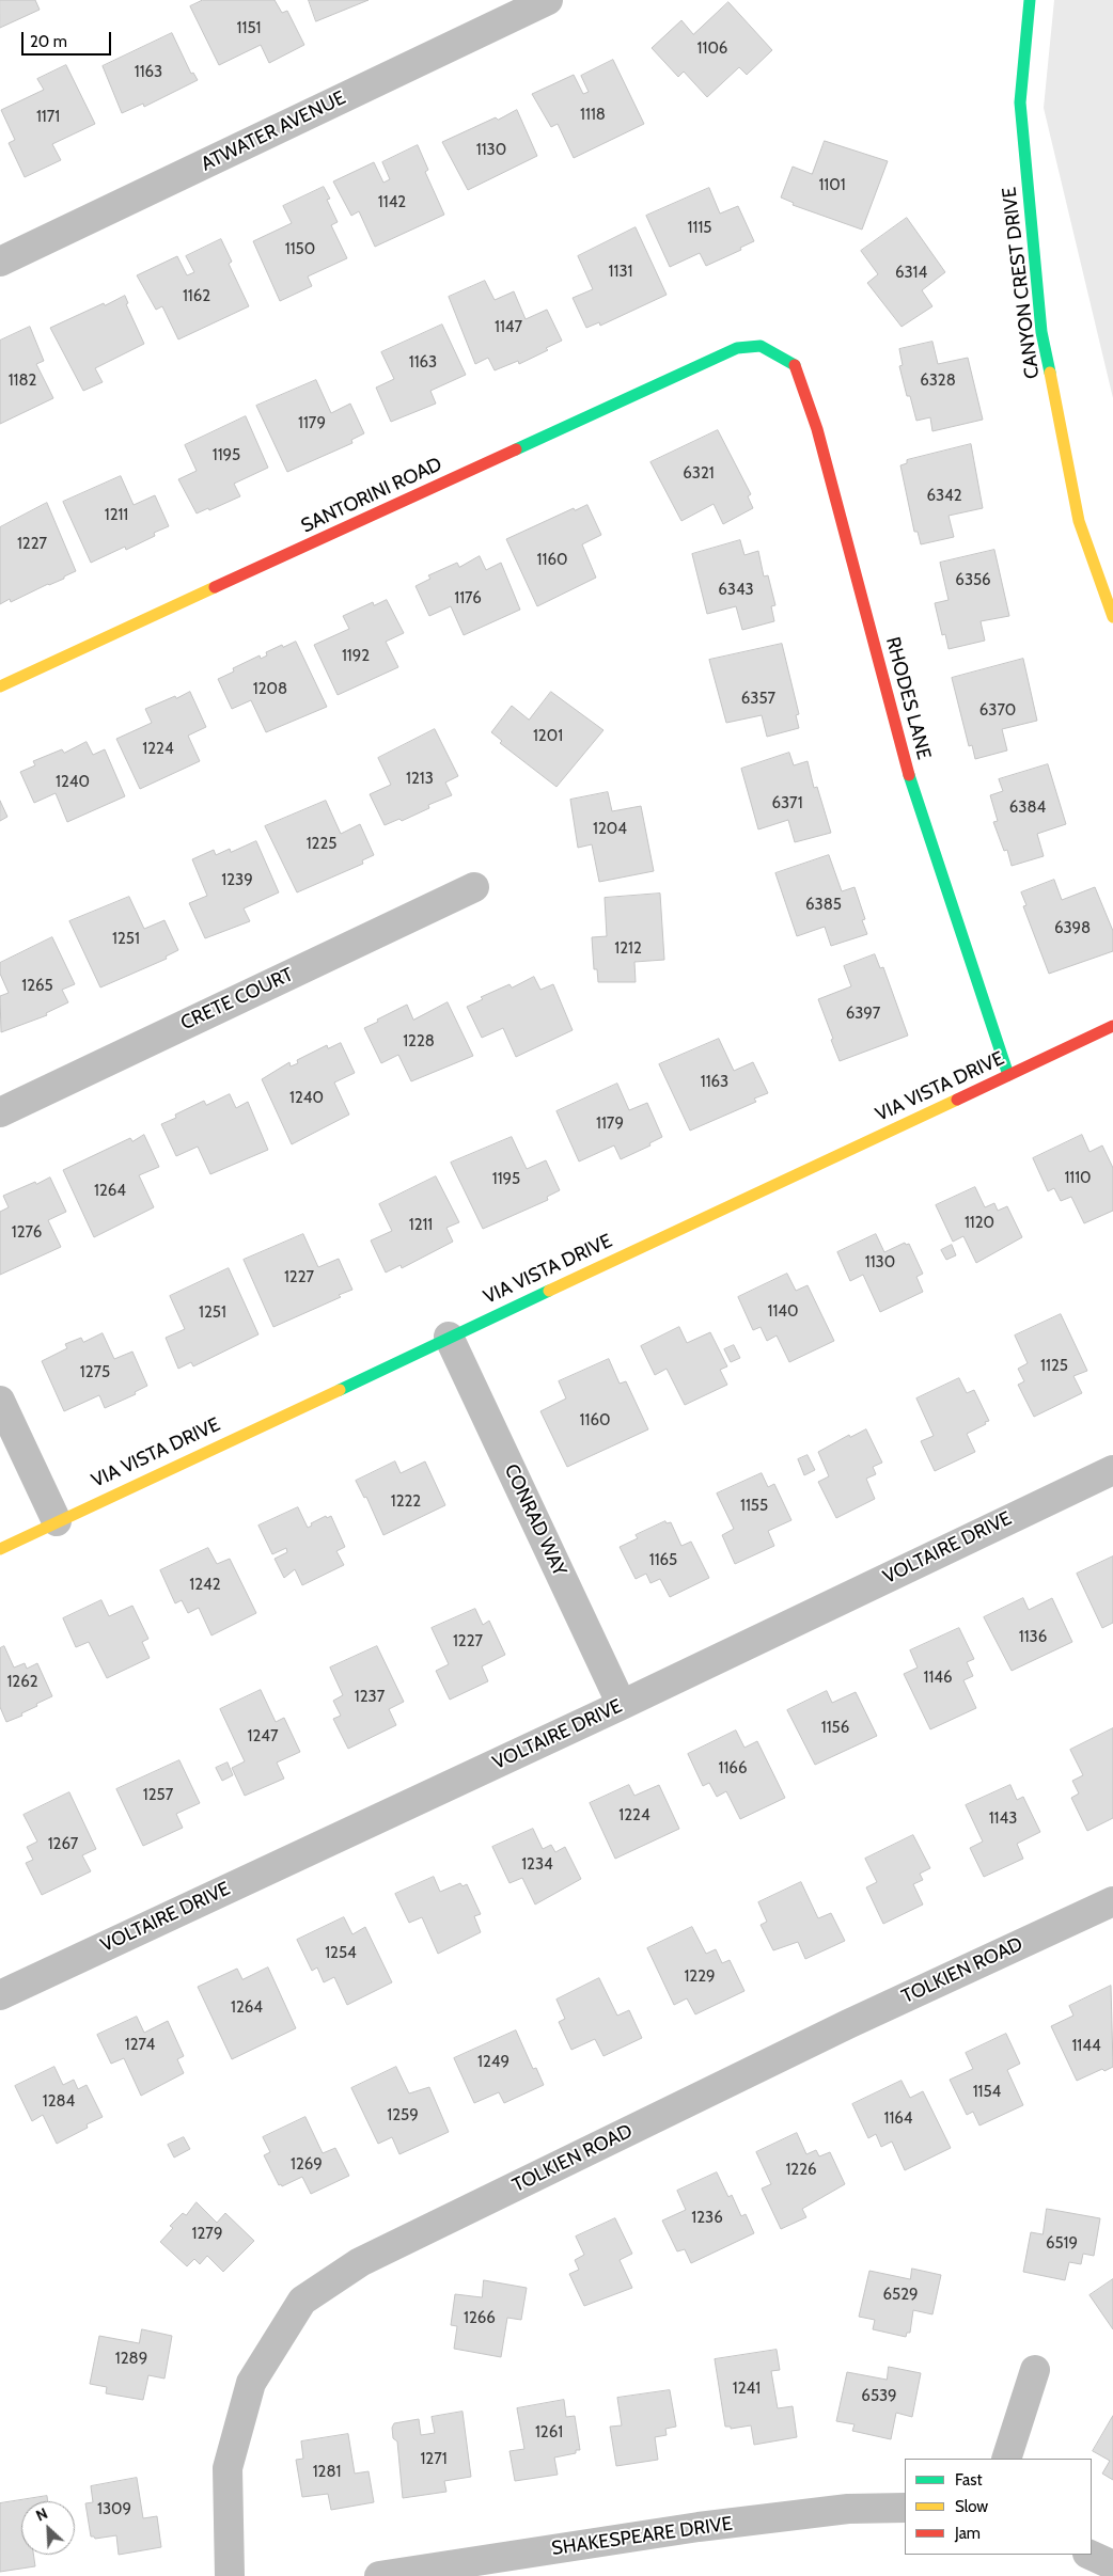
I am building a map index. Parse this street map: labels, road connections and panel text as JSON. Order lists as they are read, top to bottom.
{
  "streets": {
    "street": [
      "ATWATER AVENUE",
      "CANYON CREST DRIVE",
      "SANTORINI ROAD",
      "RHODES LANE",
      "CRETE COURT",
      "VIA VISTA DRIVE",
      "CONRAD WAY",
      "VOLTAIRE DRIVE",
      "TOLKIEN ROAD",
      "SHAKESPEARE DRIVE"
    ]
  },
  "crossings": [
    ["SANTORINI ROAD", "RHODES LANE"],
    ["RHODES LANE", "VIA VISTA DRIVE"],
    ["VIA VISTA DRIVE", "CONRAD WAY"],
    ["CONRAD WAY", "VOLTAIRE DRIVE"]
  ],
  "house_numbers": [
    "1151",
    "1106",
    "1163",
    "1118",
    "1171",
    "1130",
    "1101",
    "1142",
    "1115",
    "1150",
    "1131",
    "6314",
    "1162",
    "1147",
    "1163",
    "1182",
    "6328",
    "1179",
    "1195",
    "6321",
    "6342",
    "1211",
    "1227",
    "1160",
    "6356",
    "6343",
    "1176",
    "1192",
    "1208",
    "6357",
    "6370",
    "1201",
    "1224",
    "1213",
    "1240",
    "6371",
    "6384",
    "1204",
    "1225",
    "1239",
    "6385",
    "6398",
    "1251",
    "1212",
    "1265",
    "6397",
    "1228",
    "1163",
    "1240",
    "1179",
    "1110",
    "1195",
    "1264",
    "1120",
    "1211",
    "1276",
    "1130",
    "1227",
    "1140",
    "1251",
    "1125",
    "1275",
    "1160",
    "1222",
    "1155",
    "1165",
    "1242",
    "1136",
    "1227",
    "1146",
    "1262",
    "1237",
    "1156",
    "1247",
    "1166",
    "1257",
    "1224",
    "1143",
    "1267",
    "1234",
    "1254",
    "1229",
    "1264",
    "1274",
    "1144",
    "1249",
    "1154",
    "1284",
    "1259",
    "1164",
    "1269",
    "1226",
    "1236",
    "1279",
    "6519",
    "6529",
    "1266",
    "1289",
    "1241",
    "6539",
    "1261",
    "1271",
    "1281",
    "1309"
  ],
  "legend": ["Fast", "Slow", "Jam"],
  "scale_bar": "20 m",
  "north": "top left"
}
